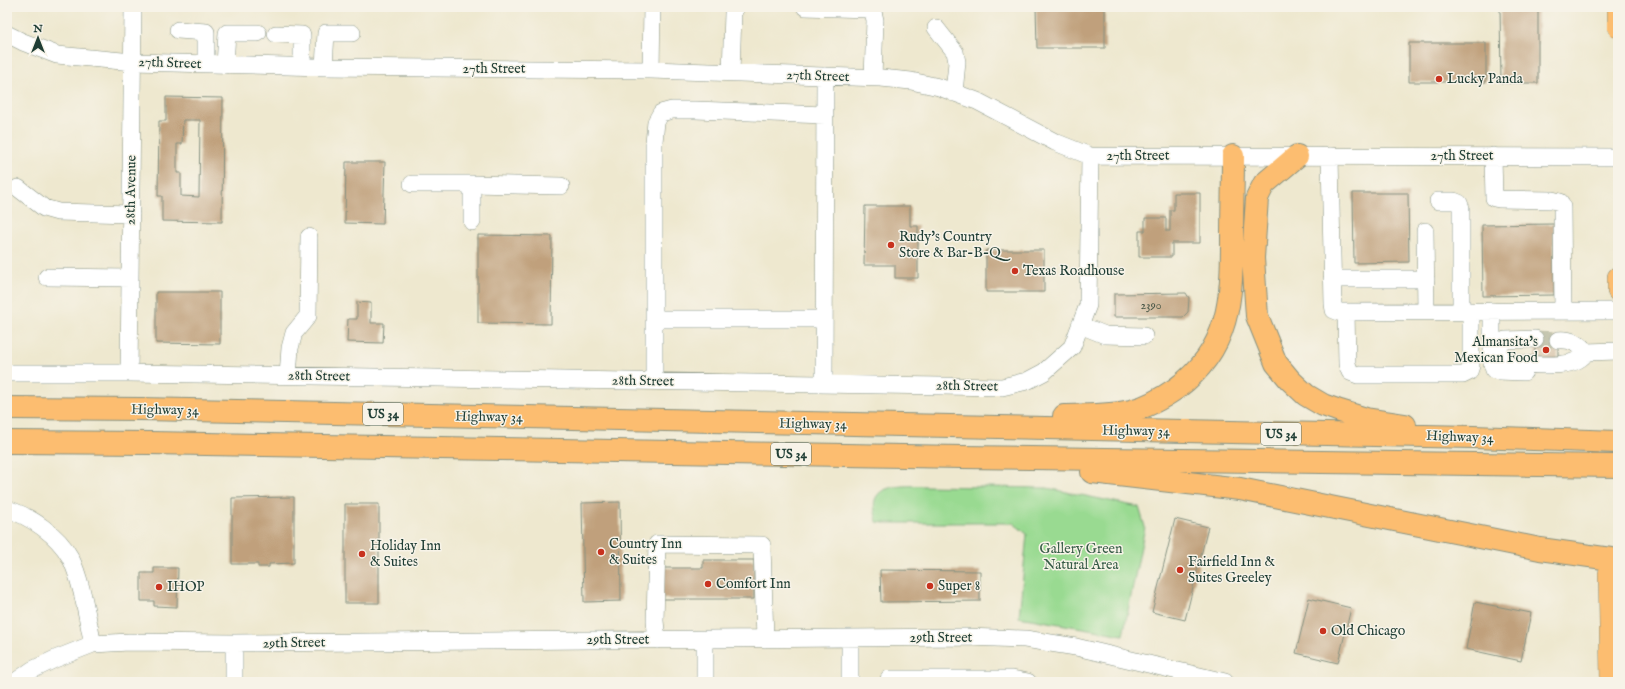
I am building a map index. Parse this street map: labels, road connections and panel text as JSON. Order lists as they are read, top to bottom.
{
  "streets": {
    "highway": ["Highway 34", "US 34"],
    "street": [
      "27th Street",
      "28th Avenue",
      "28th Street",
      "29th Street"
    ]
  },
  "crossings": [
    ["27th Street", "28th Avenue"],
    ["27th Street", "28th Street"],
    ["28th Avenue", "28th Street"]
  ],
  "parks": ["Gallery Green Natural Area"],
  "places": [
    "Lucky Panda",
    "Rudy's Country Store & Bar-B-Q",
    "Texas Roadhouse",
    "Almansita's Mexican Food",
    "Country Inn & Suites",
    "Holiday Inn & Suites",
    "Fairfield Inn & Suites Greeley",
    "Comfort Inn",
    "Super 8",
    "IHOP",
    "Old Chicago"
  ],
  "house_numbers": ["2390"],
  "north": "top"
}
